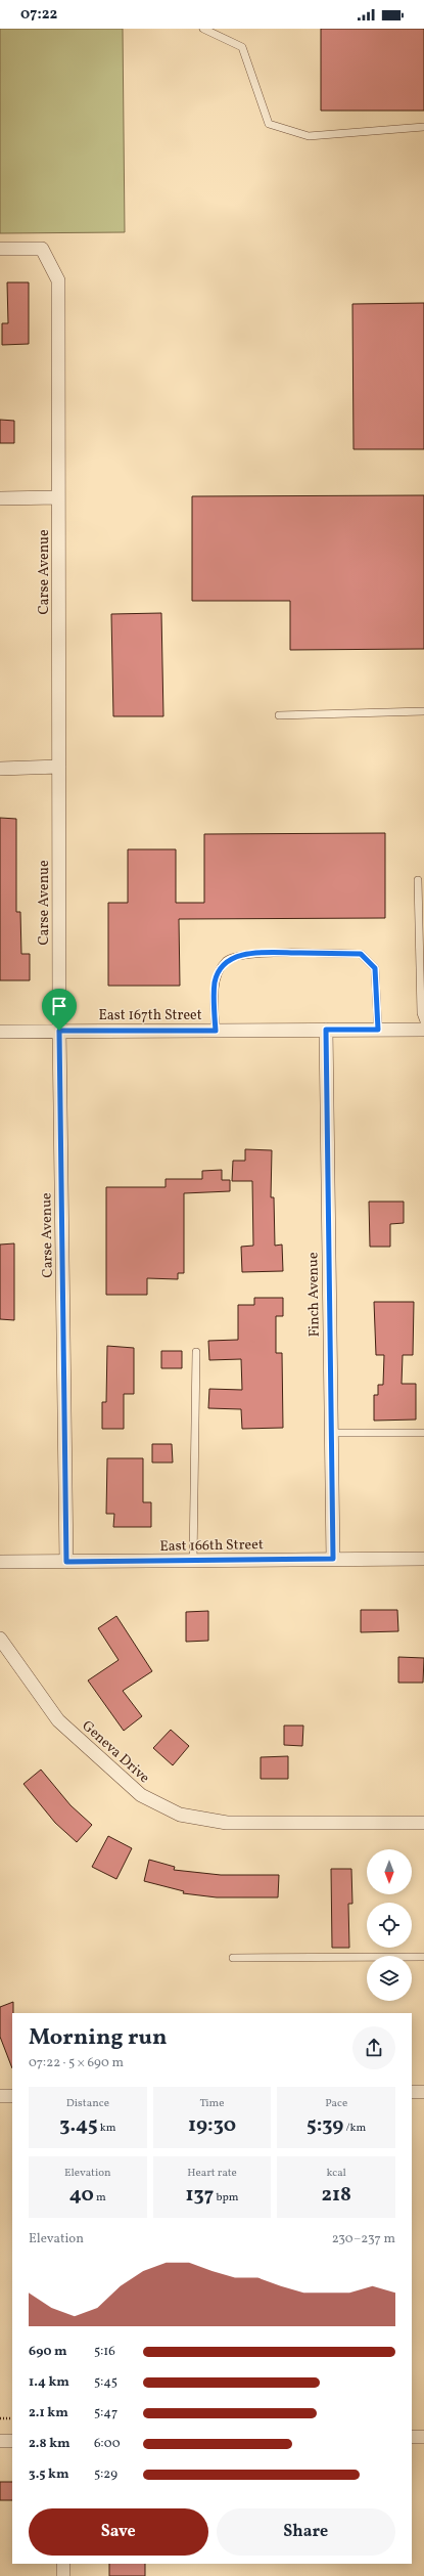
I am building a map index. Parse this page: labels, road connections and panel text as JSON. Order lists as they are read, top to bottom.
{
  "streets": {
    "street": [
      "Carse Avenue",
      "East 167th Street",
      "Finch Avenue",
      "East 166th Street",
      "Geneva Drive"
    ]
  },
  "crossings": [
    ["Carse Avenue", "East 167th Street"],
    ["Carse Avenue", "East 166th Street"],
    ["East 167th Street", "Finch Avenue"],
    ["Finch Avenue", "East 166th Street"]
  ],
  "north": "bottom",
  "page": {
    "status": "07:22",
    "heading": ["Morning run", "07:22 · 5 × 690 m"],
    "stats": [
      ["Distance", "3.45 km"],
      ["Time", "19:30"],
      ["Pace", "5:39 /km"],
      ["Elevation", "40 m"],
      ["Heart rate", "137 bpm"],
      ["kcal", "218"]
    ],
    "chart": ["Elevation", "230–237 m"],
    "list": [
      {
        "name": "690 m",
        "note": "5:16"
      },
      {
        "name": "1.4 km",
        "note": "5:45"
      },
      {
        "name": "2.1 km",
        "note": "5:47"
      },
      {
        "name": "2.8 km",
        "note": "6:00"
      },
      {
        "name": "3.5 km",
        "note": "5:29"
      }
    ],
    "buttons": ["Save", "Share"]
  }
}
